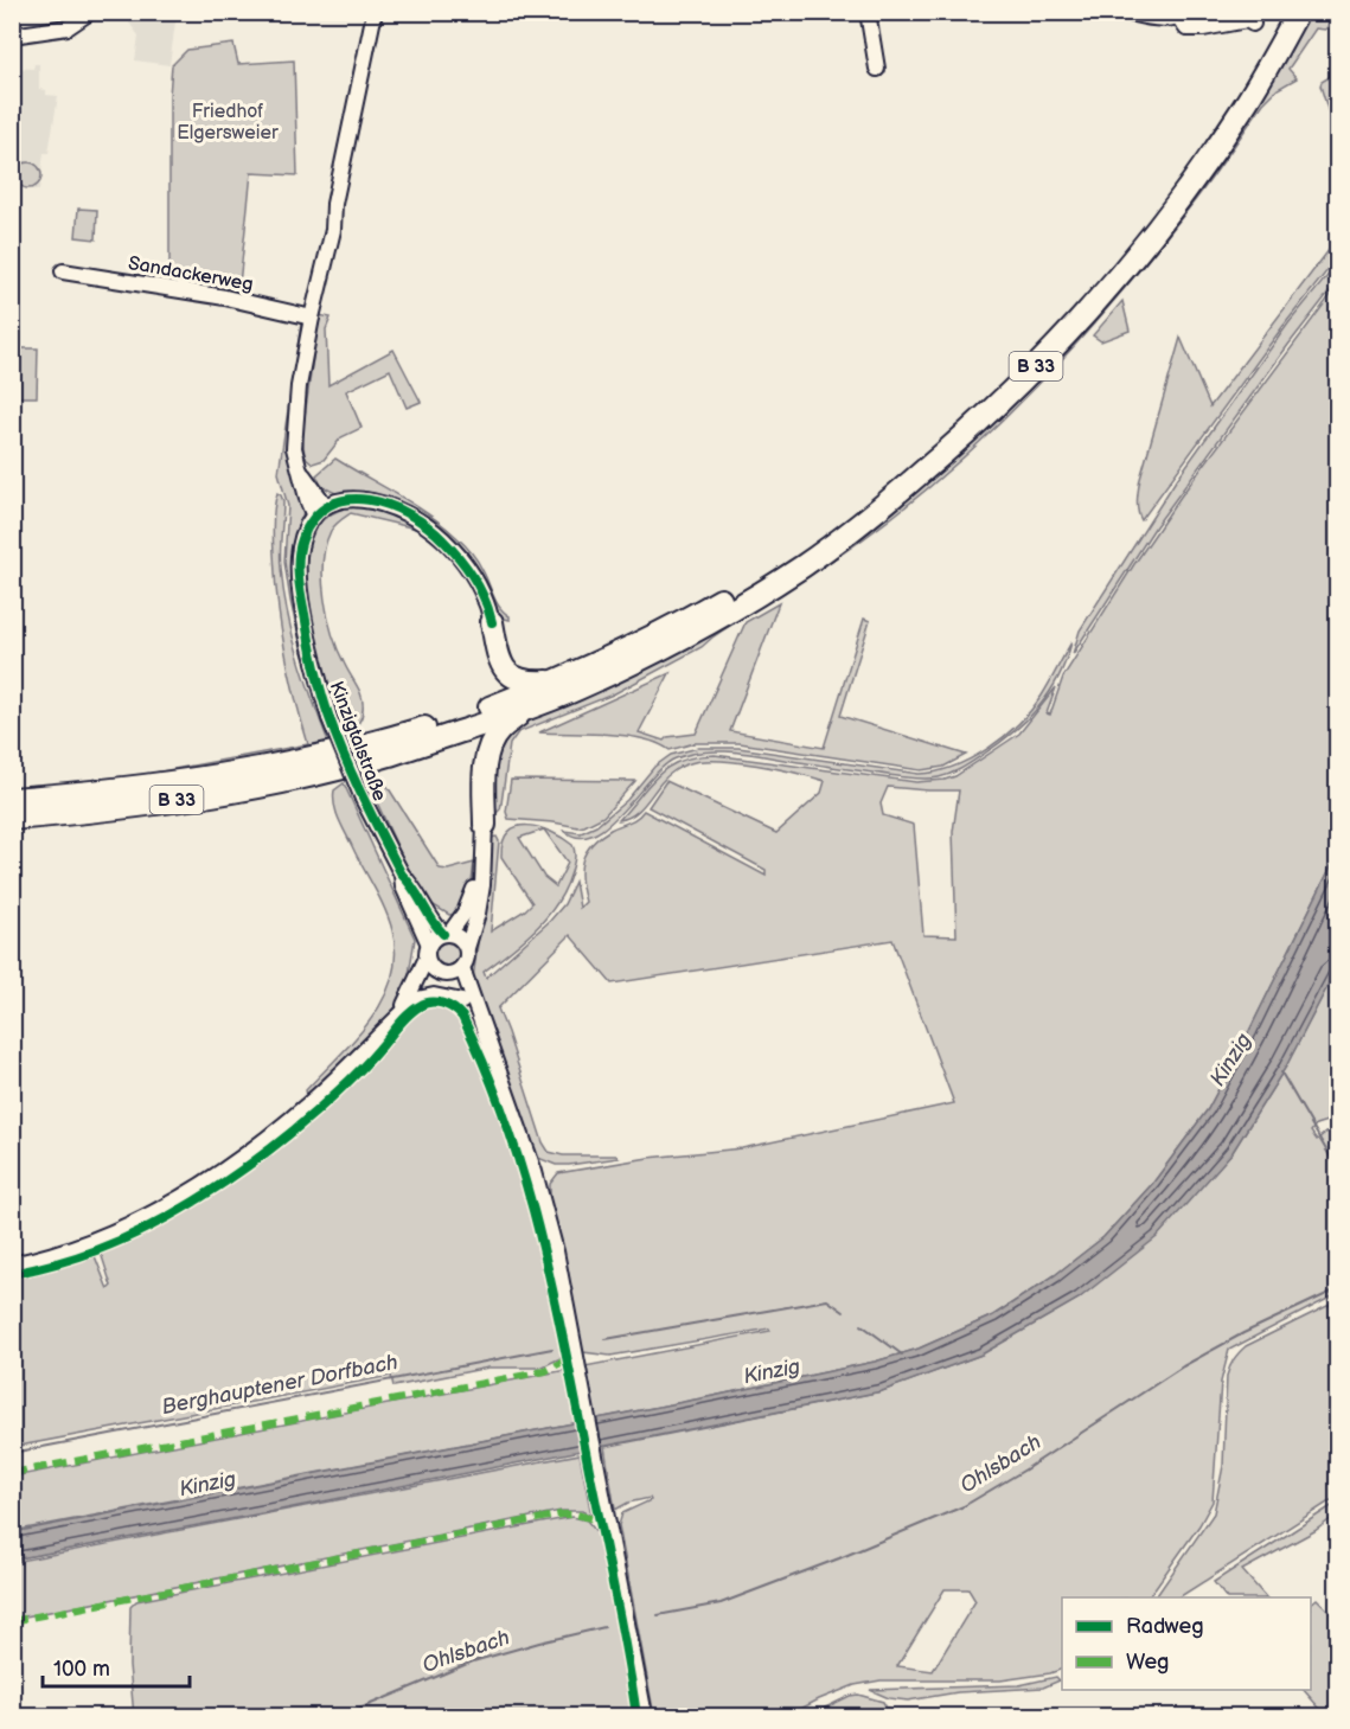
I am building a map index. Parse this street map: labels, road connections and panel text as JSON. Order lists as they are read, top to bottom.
{
  "streets": {
    "highway": ["B 33"],
    "street": ["Sandackerweg", "Kinzigtalstraße"]
  },
  "water": ["Kinzig", "Berghauptener Dorfbach", "Ohlsbach"],
  "parks": ["Friedhof Elgersweier"],
  "legend": ["Radweg", "Weg"],
  "scale_bar": "100 m"
}
